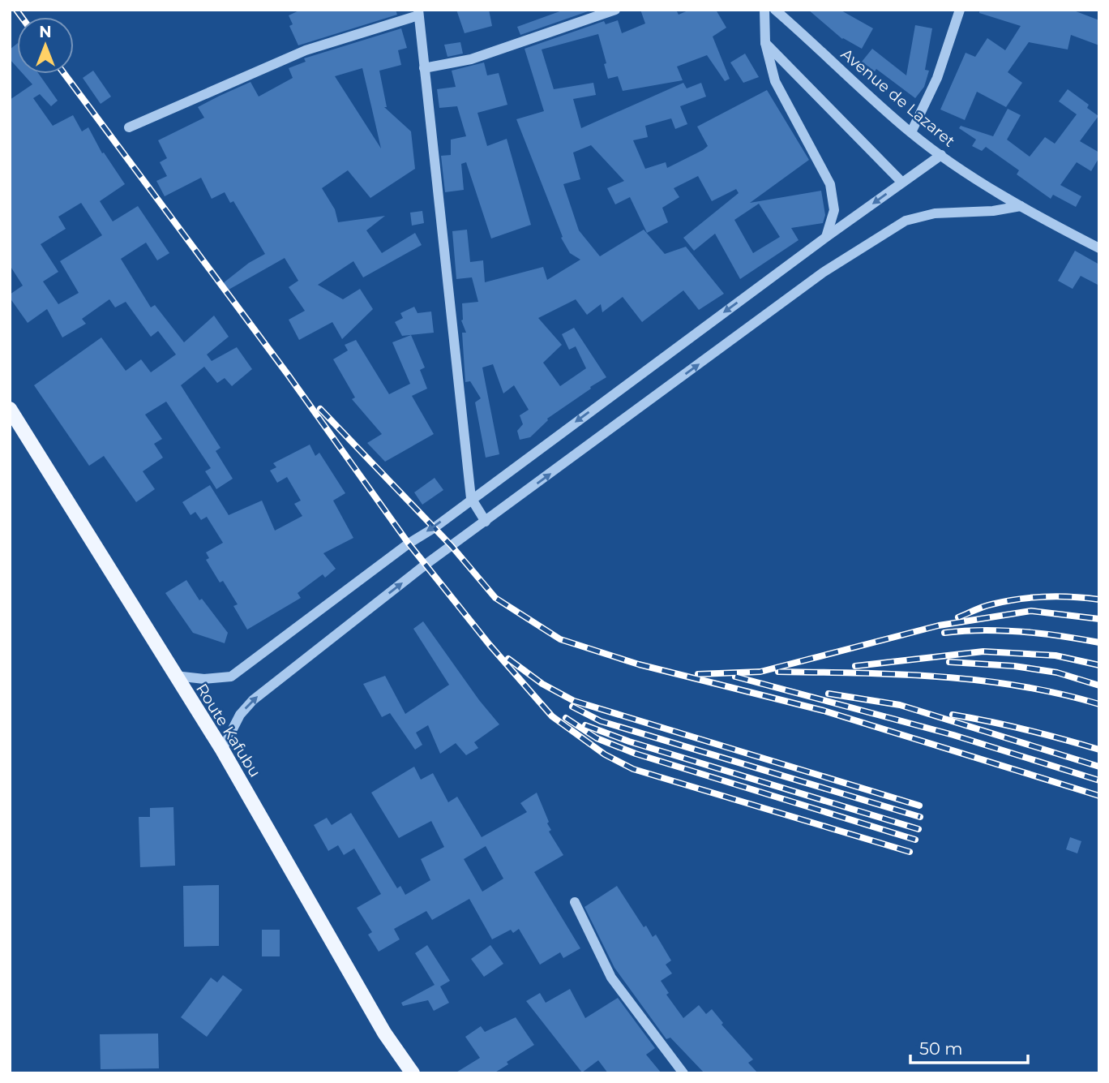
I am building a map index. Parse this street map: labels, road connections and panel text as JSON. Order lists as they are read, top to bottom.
{
  "streets": {
    "main road": ["Route Kafubu"],
    "street": ["Avenue de Lazaret"]
  },
  "scale_bar": "50 m",
  "north": "top"
}
